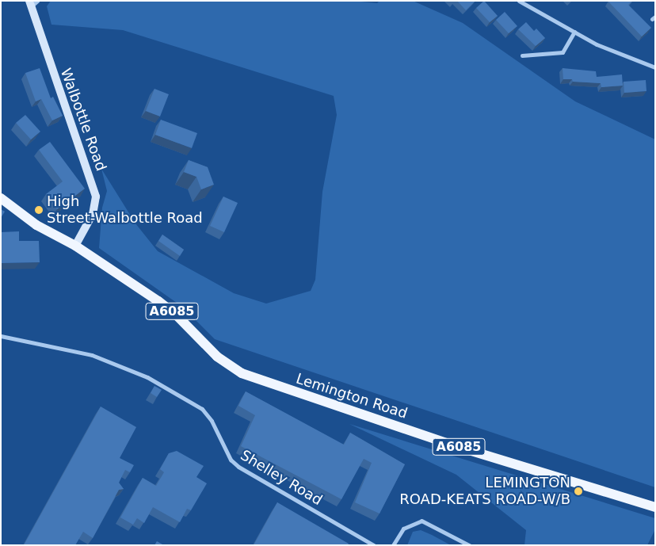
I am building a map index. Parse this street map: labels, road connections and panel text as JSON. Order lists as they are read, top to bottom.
{
  "streets": {
    "main road": ["A6085", "Lemington Road"],
    "street": ["Walbottle Road", "Shelley Road"]
  },
  "crossings": [
    ["Walbottle Road", "A6085"],
    ["Walbottle Road", "Lemington Road"],
    ["A6085", "Lemington Road"]
  ],
  "places": ["High Street-Walbottle Road", "LEMINGTON ROAD-KEATS ROAD-W/B"]
}
